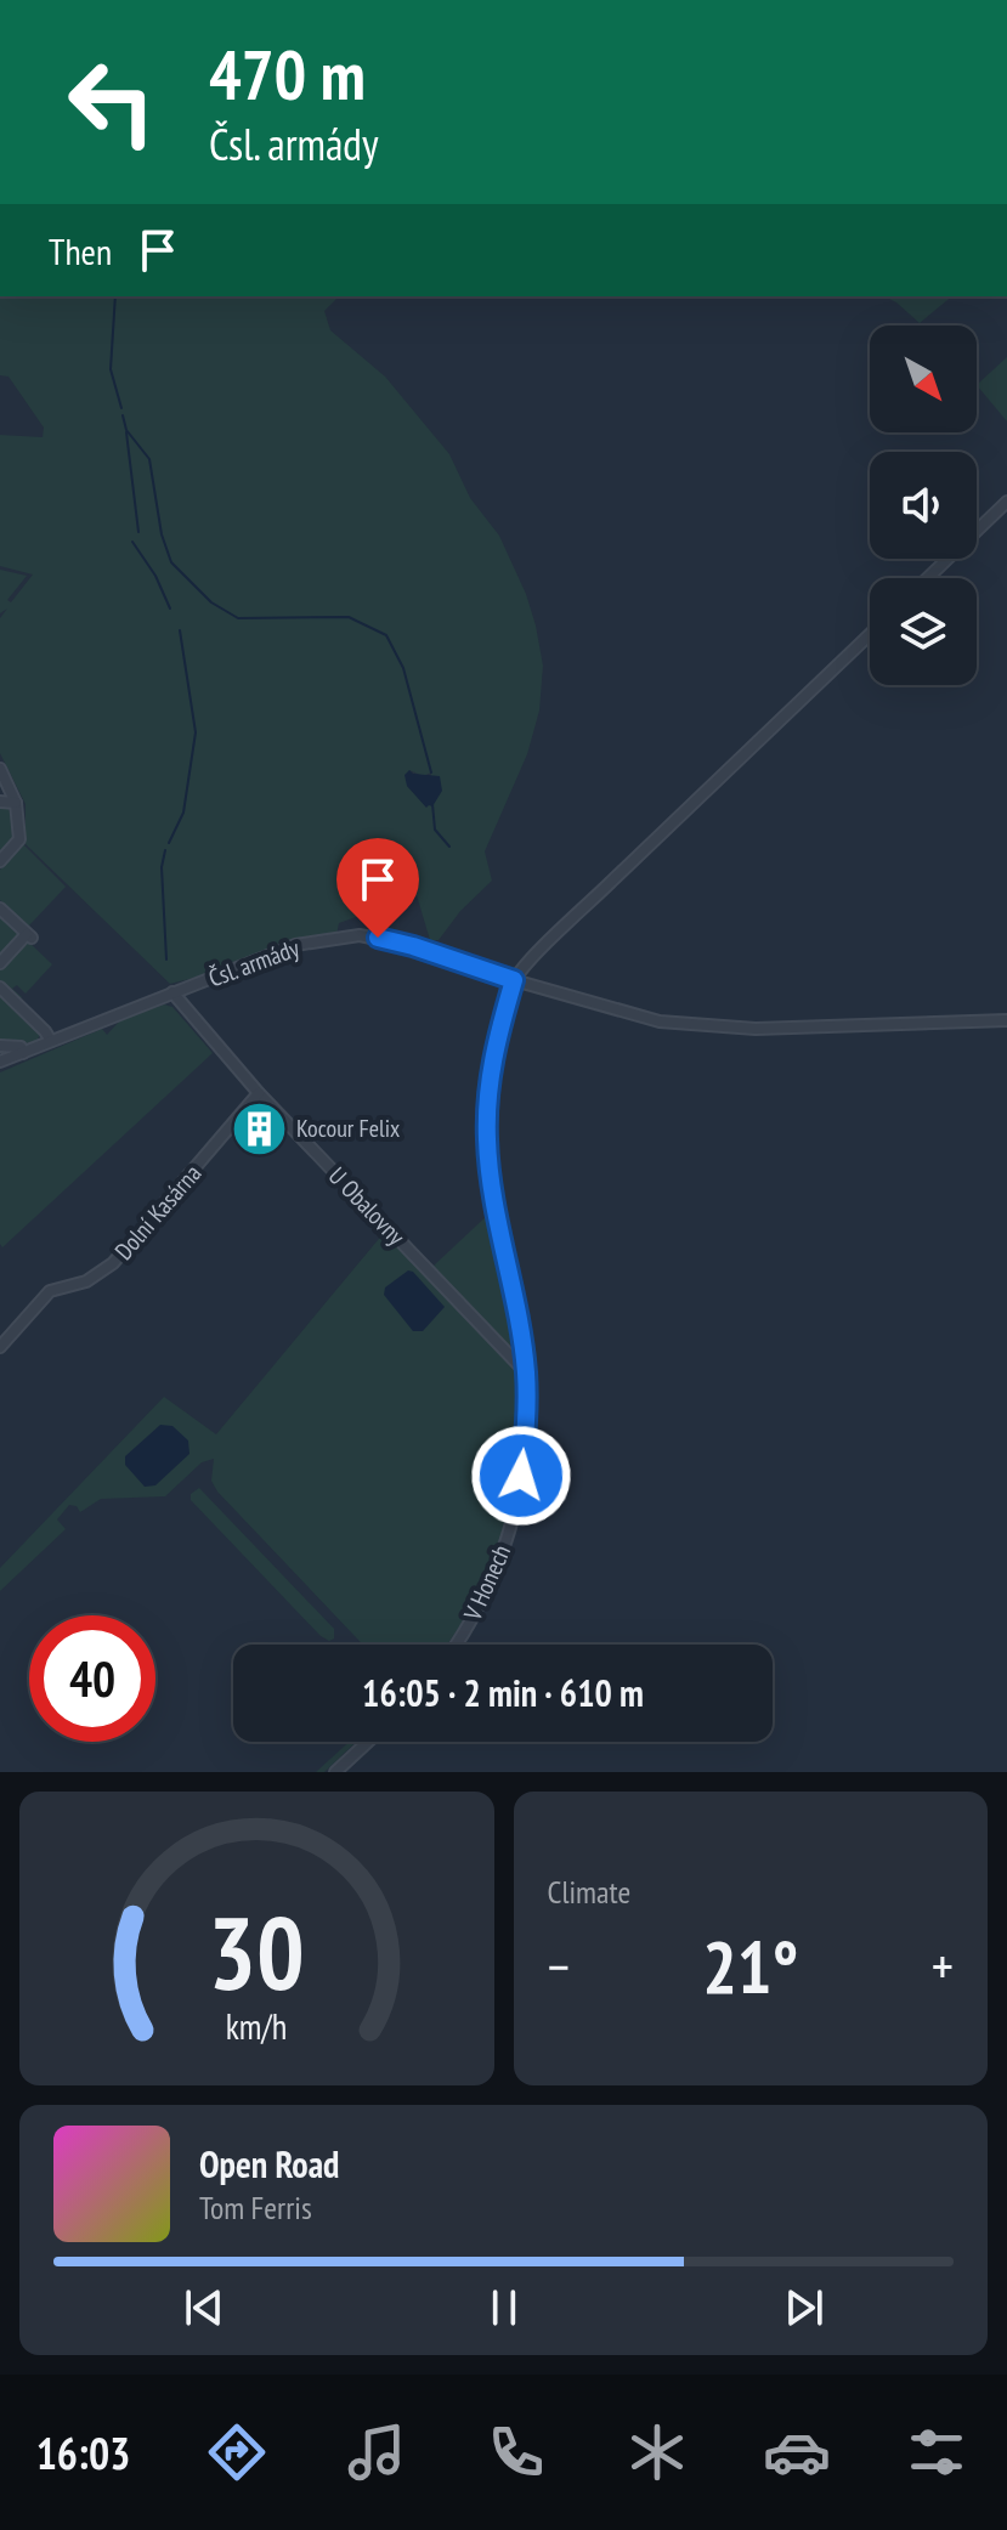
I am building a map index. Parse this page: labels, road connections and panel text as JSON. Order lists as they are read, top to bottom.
{
  "streets": {
    "street": [
      "Čsl. armády",
      "U Obalovny",
      "Dolní Kasárna",
      "V Honech"
    ]
  },
  "crossings": [
    ["Čsl. armády", "U Obalovny"],
    ["Čsl. armády", "V Honech"],
    ["U Obalovny", "Dolní Kasárna"],
    ["U Obalovny", "V Honech"]
  ],
  "places": {
    "building": ["Kocour Felix"]
  },
  "north": "bottom right",
  "page": {
    "turn": ["470 m", "Čsl. armády"],
    "then": "Then",
    "limit": "40",
    "trip": "16:05 · 2 min · 610 m",
    "tile": "Climate",
    "heat": ["−", "21°", "+"],
    "song": ["Open Road", "Tom Ferris"],
    "tabs": "16:03",
    "gauge": ["30", "km/h"]
  }
}
